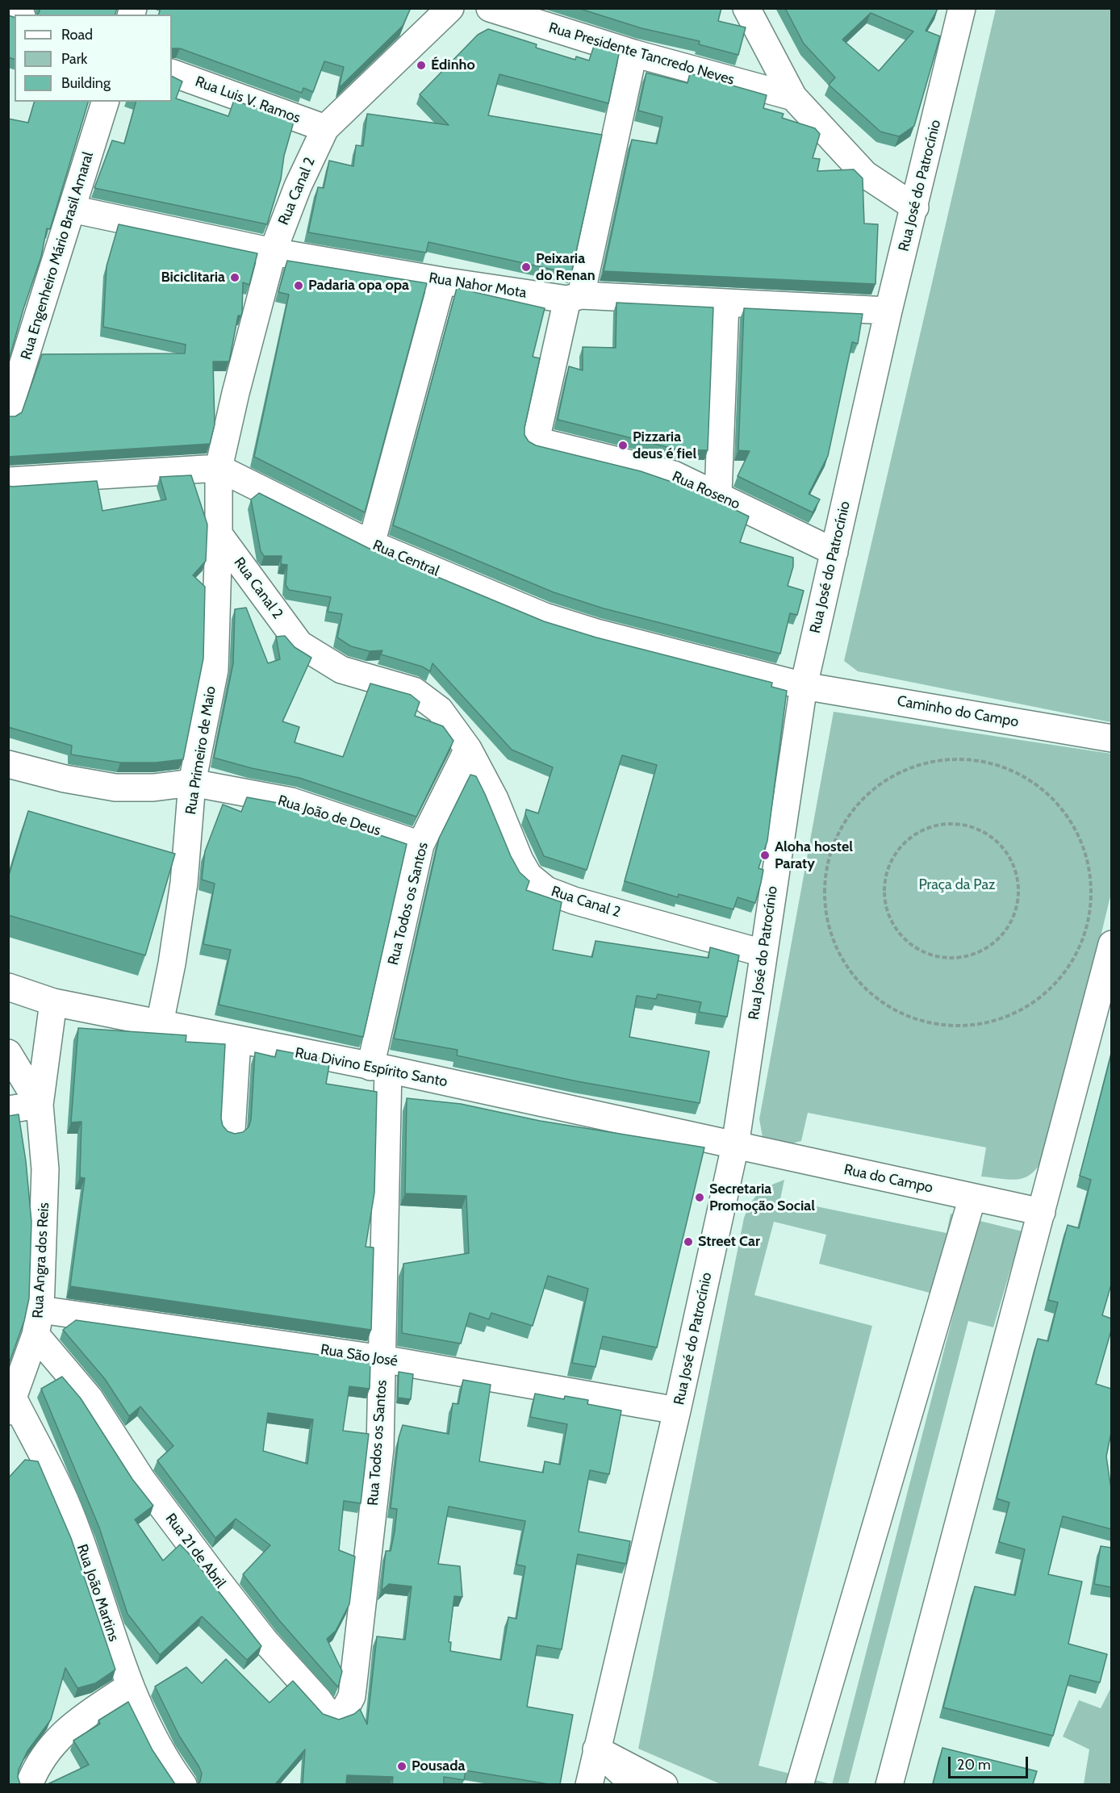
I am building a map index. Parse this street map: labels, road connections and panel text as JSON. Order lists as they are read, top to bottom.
{
  "streets": {
    "street": [
      "Rua Presidente Tancredo Neves",
      "Rua Luis V. Ramos",
      "Rua José do Patrocínio",
      "Rua Canal 2",
      "Rua Engenheiro Mário Brasil Amaral",
      "Rua Nahor Mota",
      "Rua Roseno",
      "Rua Central",
      "Caminho do Campo",
      "Rua Primeiro de Maio",
      "Rua João de Deus",
      "Rua Todos os Santos",
      "Rua Divino Espírito Santo",
      "Rua do Campo",
      "Rua Angra dos Reis",
      "Rua São José",
      "Rua 21 de Abril",
      "Rua João Martins"
    ]
  },
  "crossings": [
    ["Rua Luis V. Ramos", "Rua Canal 2"],
    ["Rua José do Patrocínio", "Rua Canal 2"],
    ["Rua José do Patrocínio", "Rua Nahor Mota"],
    ["Rua José do Patrocínio", "Rua Roseno"],
    ["Rua José do Patrocínio", "Rua Central"],
    ["Rua José do Patrocínio", "Caminho do Campo"],
    ["Rua José do Patrocínio", "Rua Divino Espírito Santo"],
    ["Rua José do Patrocínio", "Rua do Campo"],
    ["Rua José do Patrocínio", "Rua São José"],
    ["Rua Canal 2", "Rua Nahor Mota"],
    ["Rua Canal 2", "Rua Central"],
    ["Rua Canal 2", "Rua Primeiro de Maio"],
    ["Rua Canal 2", "Rua Todos os Santos"],
    ["Rua Engenheiro Mário Brasil Amaral", "Rua Nahor Mota"],
    ["Rua Nahor Mota", "Rua Roseno"],
    ["Rua Central", "Caminho do Campo"],
    ["Rua Primeiro de Maio", "Rua João de Deus"],
    ["Rua Primeiro de Maio", "Rua Divino Espírito Santo"],
    ["Rua João de Deus", "Rua Todos os Santos"],
    ["Rua Todos os Santos", "Rua Divino Espírito Santo"],
    ["Rua Todos os Santos", "Rua São José"],
    ["Rua Todos os Santos", "Rua 21 de Abril"],
    ["Rua Divino Espírito Santo", "Rua do Campo"],
    ["Rua Divino Espírito Santo", "Rua Angra dos Reis"],
    ["Rua Angra dos Reis", "Rua São José"],
    ["Rua Angra dos Reis", "Rua 21 de Abril"],
    ["Rua Angra dos Reis", "Rua João Martins"],
    ["Rua São José", "Rua 21 de Abril"]
  ],
  "parks": ["Praça da Paz"],
  "places": [
    "Édinho",
    "Peixaria do Renan",
    "Biciclitaria",
    "Padaria opa opa",
    "Pizzaria deus é fiel",
    "Aloha hostel Paraty",
    "Secretaria Promoção Social",
    "Street Car",
    "Pousada"
  ],
  "legend": ["Road", "Park", "Building"],
  "scale_bar": "20 m"
}
